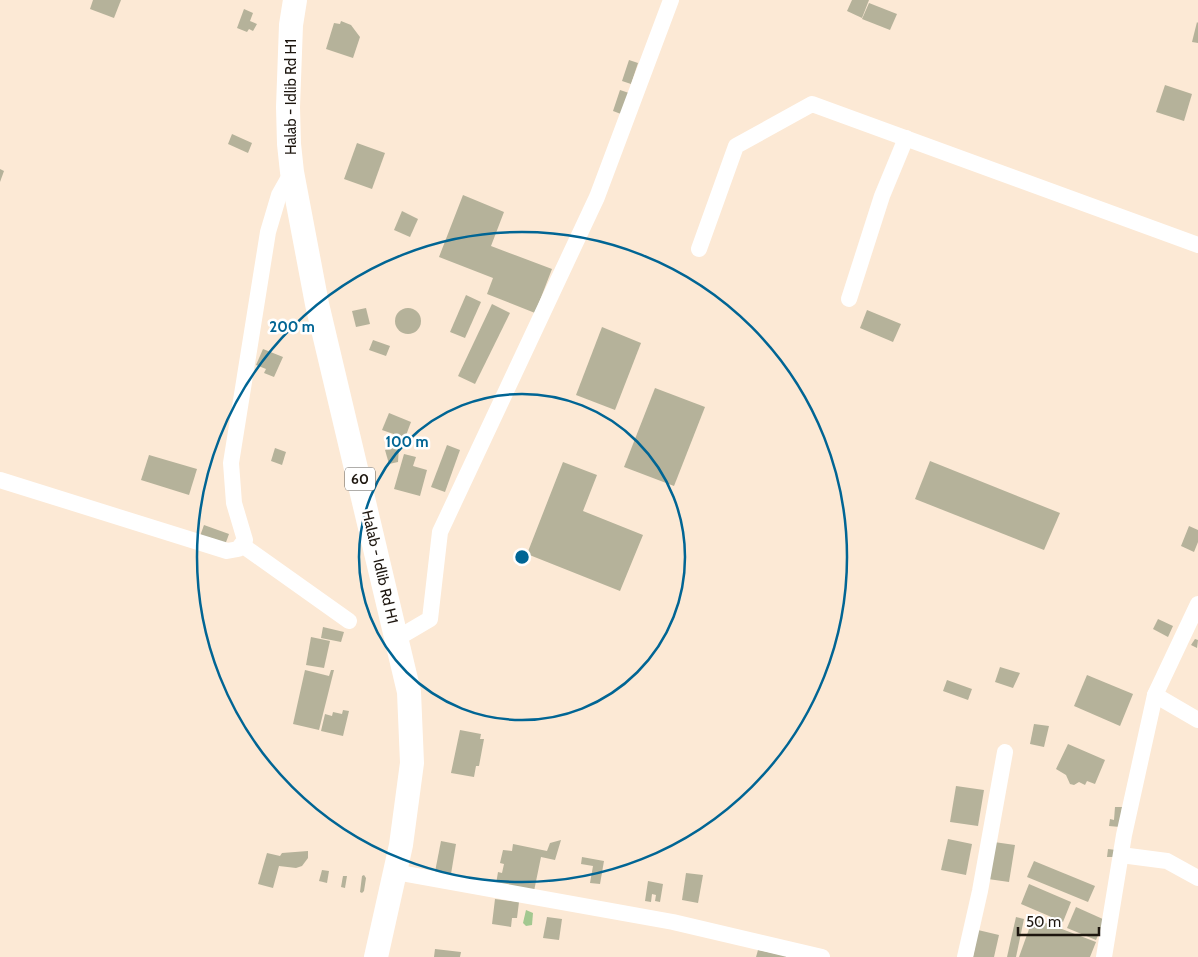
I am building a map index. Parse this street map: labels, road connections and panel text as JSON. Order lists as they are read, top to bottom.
{
  "streets": {
    "highway": ["Halab - Idlib Rd H1", "60"]
  },
  "scale_bar": "50 m",
  "rings": ["200 m", "100 m"]
}
